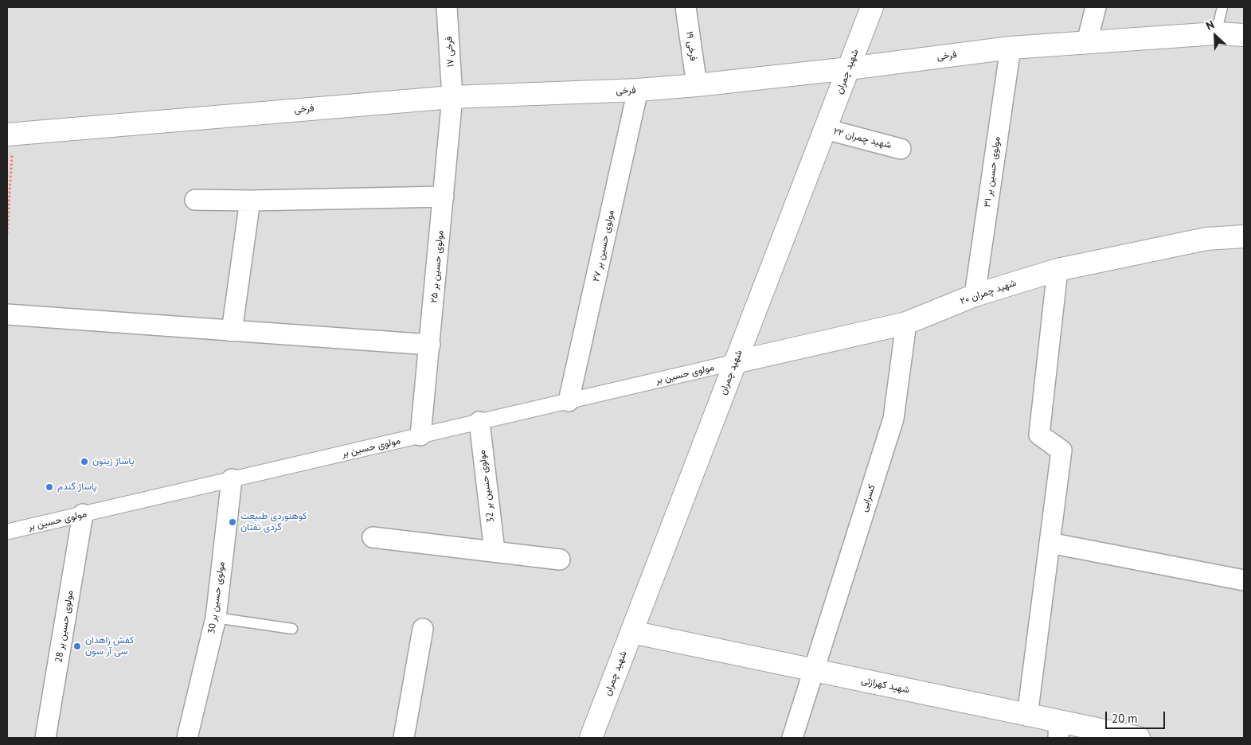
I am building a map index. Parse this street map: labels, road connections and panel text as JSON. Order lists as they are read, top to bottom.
{
  "streets": {
    "street": [
      "فرخی ۱۹",
      "فرخی ۱۷",
      "فرخی",
      "شهید چمران",
      "شهید چمران ۲۲",
      "مولوی حسین بر ۳۱",
      "مولوی حسین بر ۲۷",
      "مولوی حسین بر ۲۵",
      "شهید چمران ۲۰",
      "مولوی حسین بر",
      "مولوی حسین بر 32",
      "کسرایی",
      "مولوی حسین بر 30",
      "مولوی حسین بر 28",
      "شهید کهرازئی"
    ]
  },
  "crossings": [
    ["فرخی ۱۹", "فرخی"],
    ["فرخی ۱۷", "فرخی"],
    ["فرخی ۱۷", "مولوی حسین بر ۲۵"],
    ["فرخی", "شهید چمران"],
    ["فرخی", "مولوی حسین بر ۳۱"],
    ["فرخی", "مولوی حسین بر ۲۷"],
    ["فرخی", "مولوی حسین بر ۲۵"],
    ["شهید چمران", "شهید چمران ۲۲"],
    ["شهید چمران", "شهید چمران ۲۰"],
    ["شهید چمران", "مولوی حسین بر"],
    ["شهید چمران", "شهید کهرازئی"],
    ["مولوی حسین بر ۳۱", "شهید چمران ۲۰"],
    ["مولوی حسین بر ۲۷", "مولوی حسین بر"],
    ["مولوی حسین بر ۲۵", "مولوی حسین بر"],
    ["شهید چمران ۲۰", "مولوی حسین بر"],
    ["شهید چمران ۲۰", "کسرایی"],
    ["مولوی حسین بر", "مولوی حسین بر 32"],
    ["مولوی حسین بر", "مولوی حسین بر 30"],
    ["مولوی حسین بر", "مولوی حسین بر 28"],
    ["کسرایی", "شهید کهرازئی"]
  ],
  "places": [
    "پاساژ زیتون",
    "پاساژ گندم",
    "کوهنوردی طبیعت گردی تفتان",
    "کفش زاهدان سی آر سون"
  ],
  "scale_bar": "20 m",
  "north": "top left"
}
